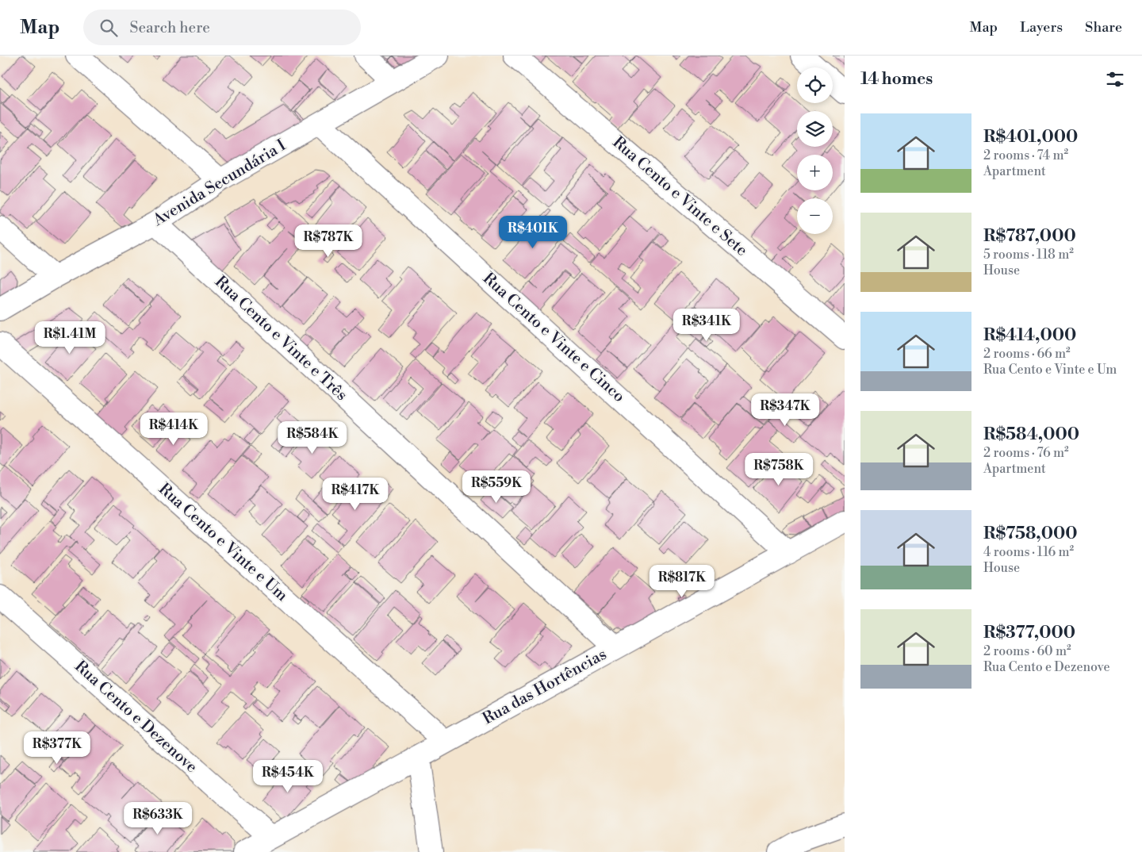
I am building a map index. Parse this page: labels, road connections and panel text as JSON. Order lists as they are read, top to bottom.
{
  "streets": {
    "street": [
      "Avenida Secundária I",
      "Rua Cento e Vinte e Sete",
      "Rua Cento e Vinte e Cinco",
      "Rua Cento e Vinte e Três",
      "Rua Cento e Vinte e Um",
      "Rua das Hortências",
      "Rua Cento e Dezenove"
    ]
  },
  "crossings": [
    ["Avenida Secundária I", "Rua Cento e Vinte e Cinco"],
    ["Avenida Secundária I", "Rua Cento e Vinte e Três"],
    ["Rua Cento e Vinte e Cinco", "Rua das Hortências"],
    ["Rua Cento e Vinte e Três", "Rua das Hortências"],
    ["Rua Cento e Vinte e Um", "Rua das Hortências"],
    ["Rua das Hortências", "Rua Cento e Dezenove"]
  ],
  "page": {
    "header": "Map",
    "search": "Search here",
    "nav": ["Map", "Layers", "Share"],
    "heading": "14 homes",
    "map_buttons": ["+", "−"],
    "list": [
      {
        "name": "R$401,000",
        "note": "2 rooms · 74 m² · Apartment"
      },
      {
        "name": "R$787,000",
        "note": "5 rooms · 118 m² · House"
      },
      {
        "name": "R$414,000",
        "note": "2 rooms · 66 m² · Rua Cento e Vinte e Um"
      },
      {
        "name": "R$584,000",
        "note": "2 rooms · 76 m² · Apartment"
      },
      {
        "name": "R$758,000",
        "note": "4 rooms · 116 m² · House"
      },
      {
        "name": "R$377,000",
        "note": "2 rooms · 60 m² · Rua Cento e Dezenove"
      }
    ],
    "price": [
      "R$401K",
      "R$787K",
      "R$341K",
      "R$1.41M",
      "R$347K",
      "R$414K",
      "R$584K",
      "R$758K",
      "R$559K",
      "R$417K",
      "R$817K",
      "R$377K",
      "R$454K",
      "R$633K"
    ]
  }
}
